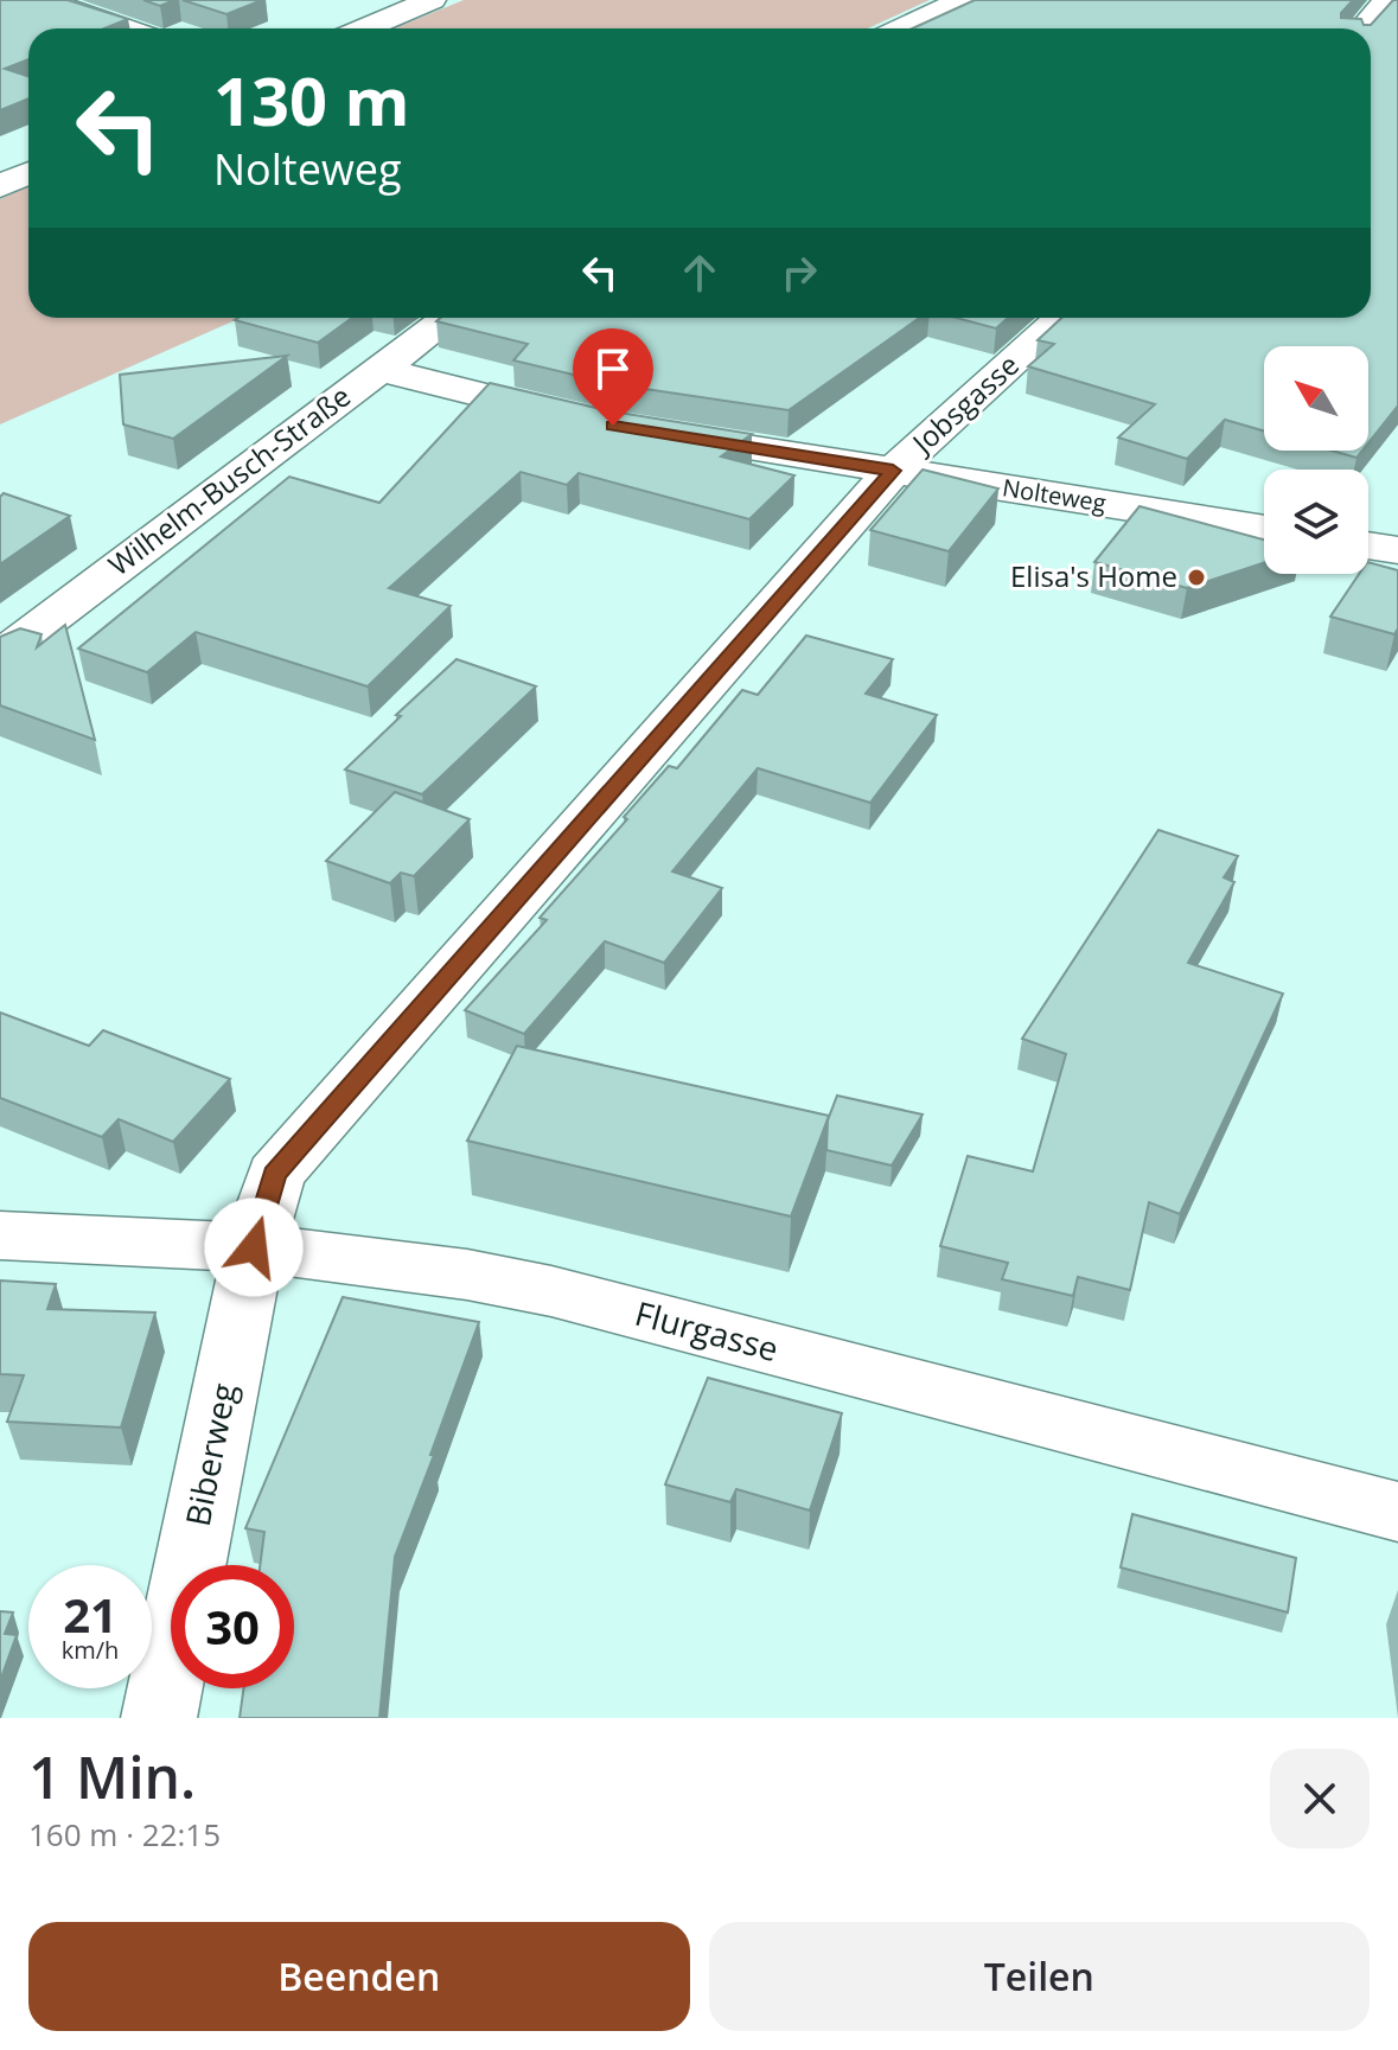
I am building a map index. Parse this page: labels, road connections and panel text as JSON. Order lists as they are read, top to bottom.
{
  "streets": {
    "street": [
      "Jobsgasse",
      "Wilhelm-Busch-Straße",
      "Nolteweg",
      "Flurgasse",
      "Biberweg"
    ]
  },
  "crossings": [
    ["Jobsgasse", "Nolteweg"],
    ["Jobsgasse", "Flurgasse"],
    ["Jobsgasse", "Biberweg"],
    ["Flurgasse", "Biberweg"]
  ],
  "places": ["Elisa's Home"],
  "north": "top left",
  "page": {
    "turn": ["130 m", "Nolteweg"],
    "speed": "21 km/h",
    "limit": "30",
    "heading": ["1 Min.", "160 m · 22:15"],
    "buttons": ["Beenden", "Teilen"]
  }
}
